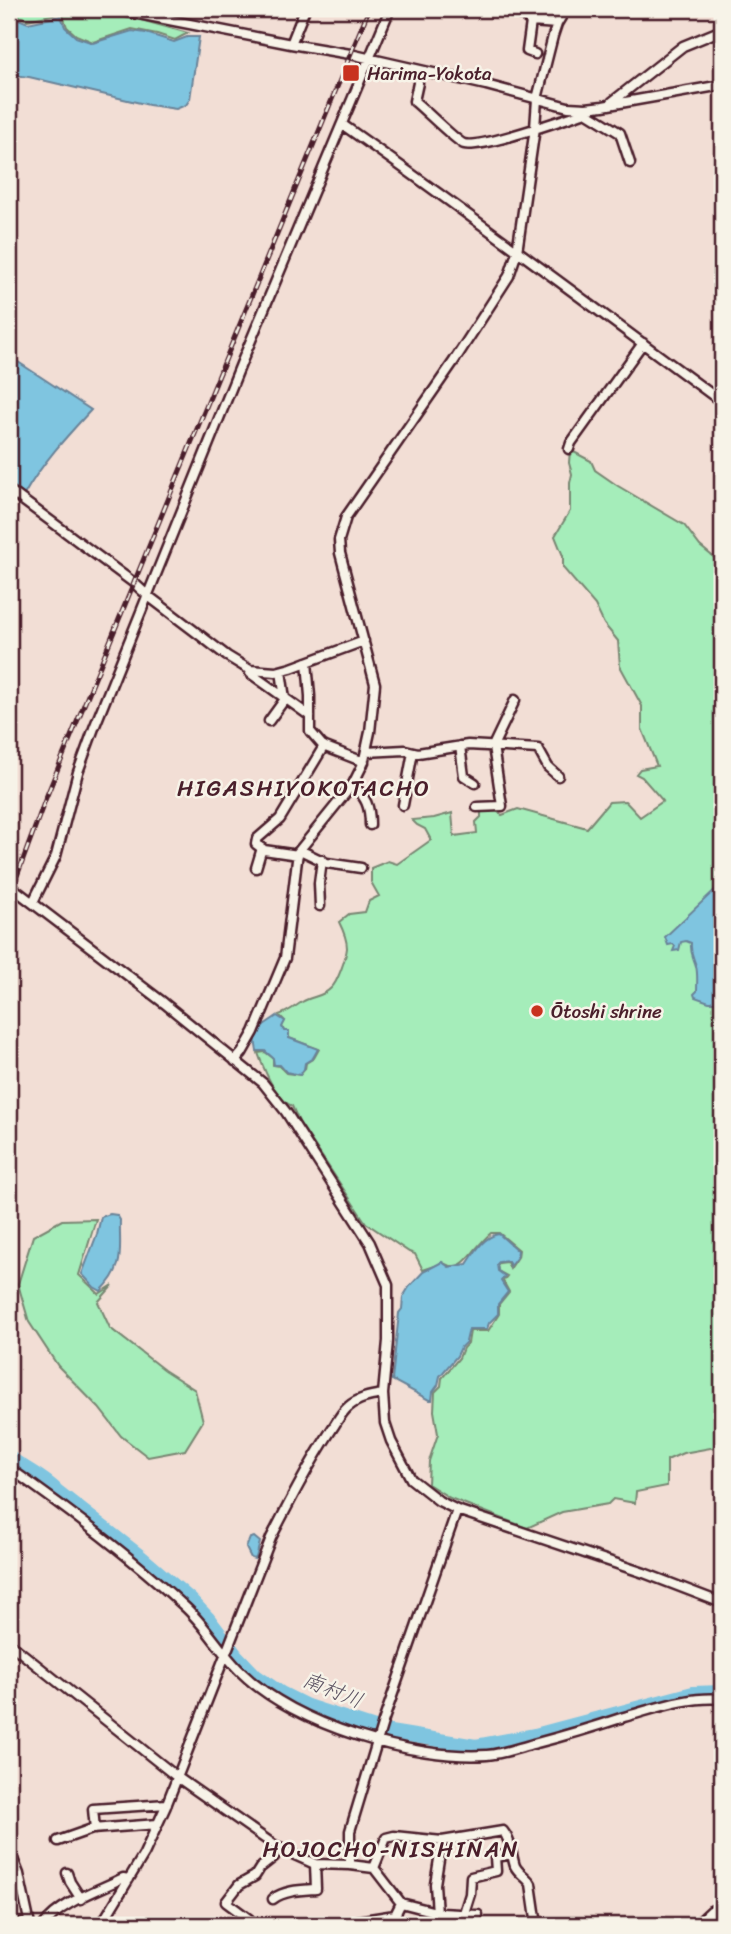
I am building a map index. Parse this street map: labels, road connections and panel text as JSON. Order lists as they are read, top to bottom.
{
  "districts": ["HIGASHIYOKOTACHO", "HOJOCHO-NISHINAN"],
  "water": ["南村川"],
  "places": {
    "transit": ["Harima-Yokota"],
    "other": ["Ōtoshi shrine"]
  }
}
